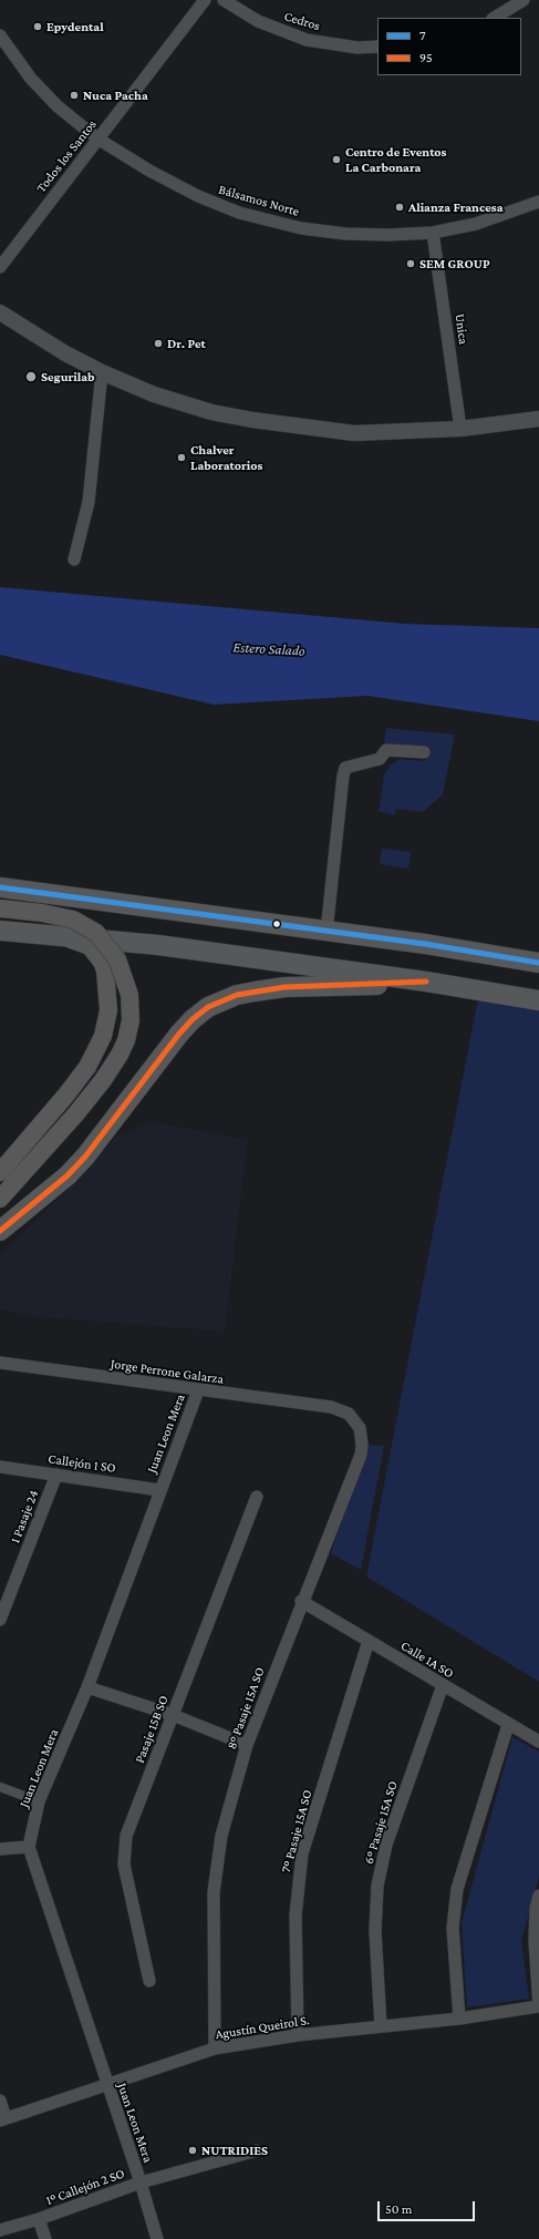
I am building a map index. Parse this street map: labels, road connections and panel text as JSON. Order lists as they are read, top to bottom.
{
  "streets": {
    "street": [
      "Cedros",
      "Todos los Santos",
      "Bálsamos Norte",
      "Unica",
      "Jorge Perrone Galarza",
      "Juan Leon Mera",
      "Callejón 1 SO",
      "1 Pasaje 24",
      "Calle 1A SO",
      "8º Pasaje 15A SO",
      "Pasaje 15B SO",
      "6º Pasaje 15A SO",
      "7º Pasaje 15A SO",
      "Agustín Queirol S.",
      "1º Callejón 2 SO"
    ]
  },
  "crossings": [
    ["Todos los Santos", "Bálsamos Norte"],
    ["Bálsamos Norte", "Unica"],
    ["Jorge Perrone Galarza", "Juan Leon Mera"],
    ["Jorge Perrone Galarza", "8º Pasaje 15A SO"],
    ["Juan Leon Mera", "Callejón 1 SO"],
    ["Juan Leon Mera", "Agustín Queirol S."],
    ["Juan Leon Mera", "1º Callejón 2 SO"],
    ["Callejón 1 SO", "1 Pasaje 24"],
    ["Calle 1A SO", "8º Pasaje 15A SO"],
    ["Calle 1A SO", "6º Pasaje 15A SO"],
    ["Calle 1A SO", "7º Pasaje 15A SO"],
    ["8º Pasaje 15A SO", "Agustín Queirol S."],
    ["6º Pasaje 15A SO", "Agustín Queirol S."],
    ["7º Pasaje 15A SO", "Agustín Queirol S."]
  ],
  "water": ["Estero Salado"],
  "places": [
    "Epydental",
    "Nuca Pacha",
    "Centro de Eventos La Carbonara",
    "Alianza Francesa",
    "SEM GROUP",
    "Dr. Pet",
    "Segurilab",
    "Chalver Laboratorios",
    "NUTRIDIES"
  ],
  "lines": ["transit line 7", "transit line 95"],
  "legend": ["7", "95"],
  "scale_bar": "50 m"
}
